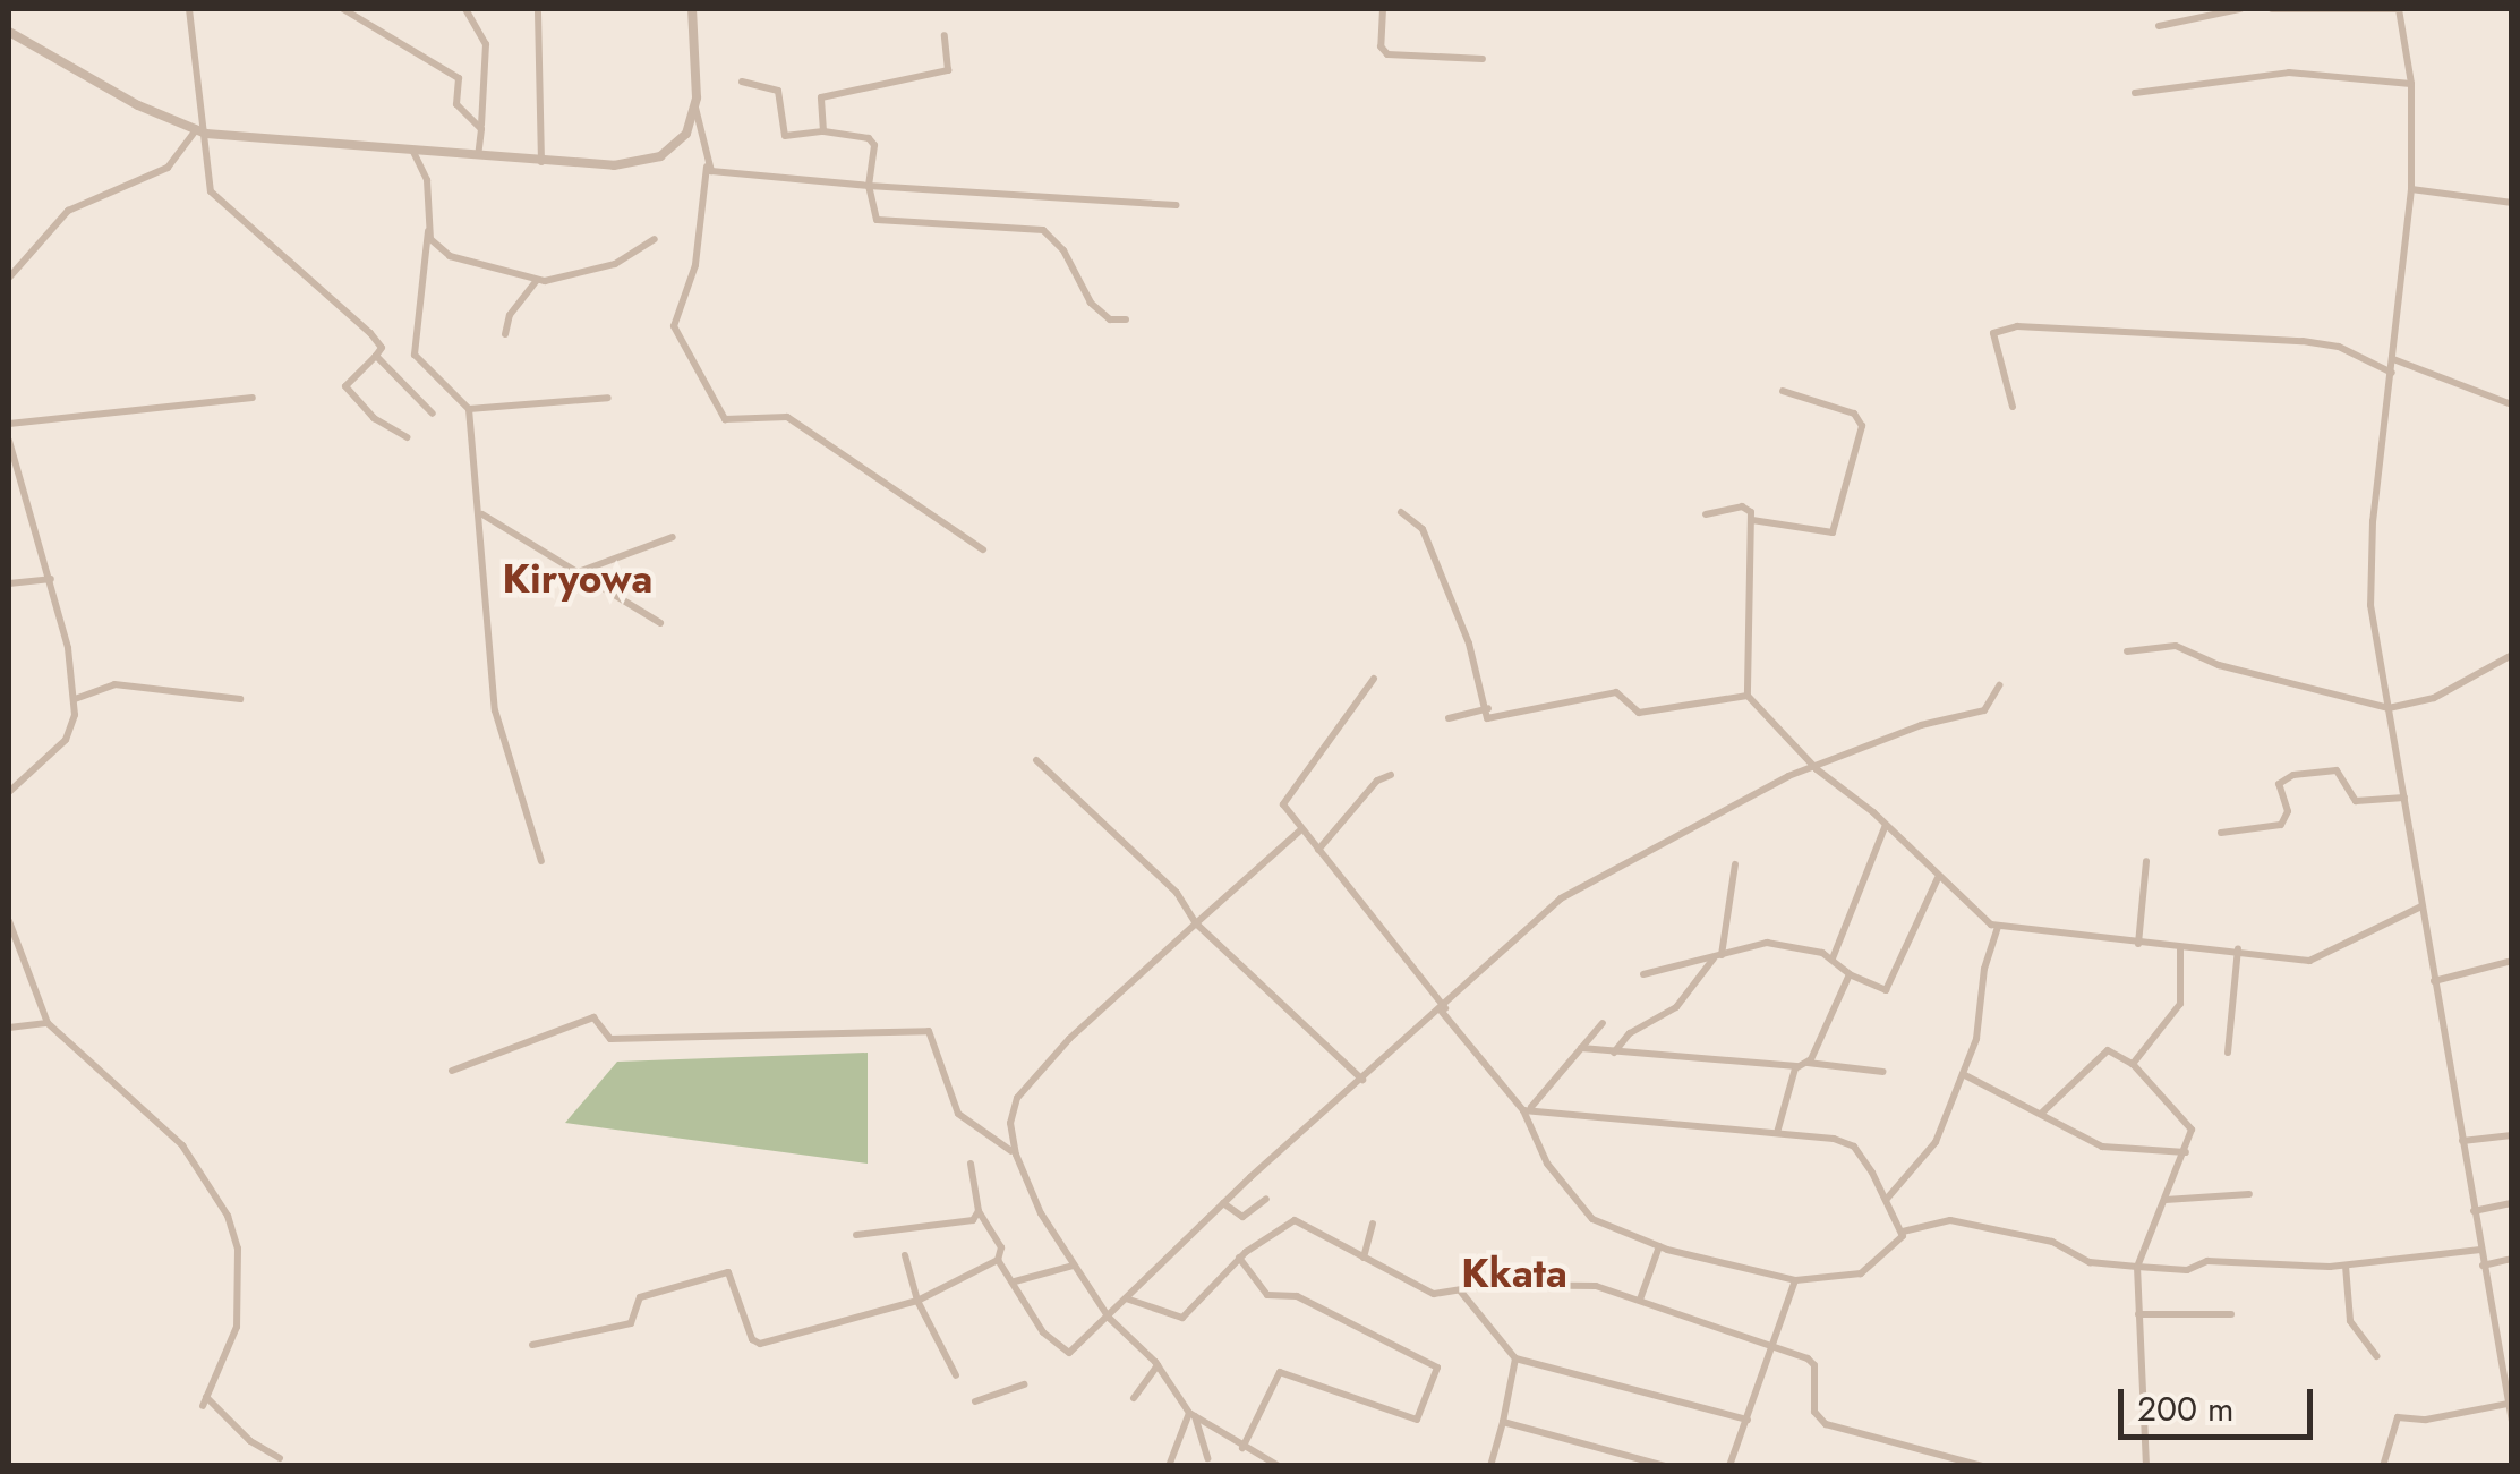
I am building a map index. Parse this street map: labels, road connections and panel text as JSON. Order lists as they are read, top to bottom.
{
  "districts": ["Kiryowa", "Kkata"],
  "scale_bar": "200 m"
}
